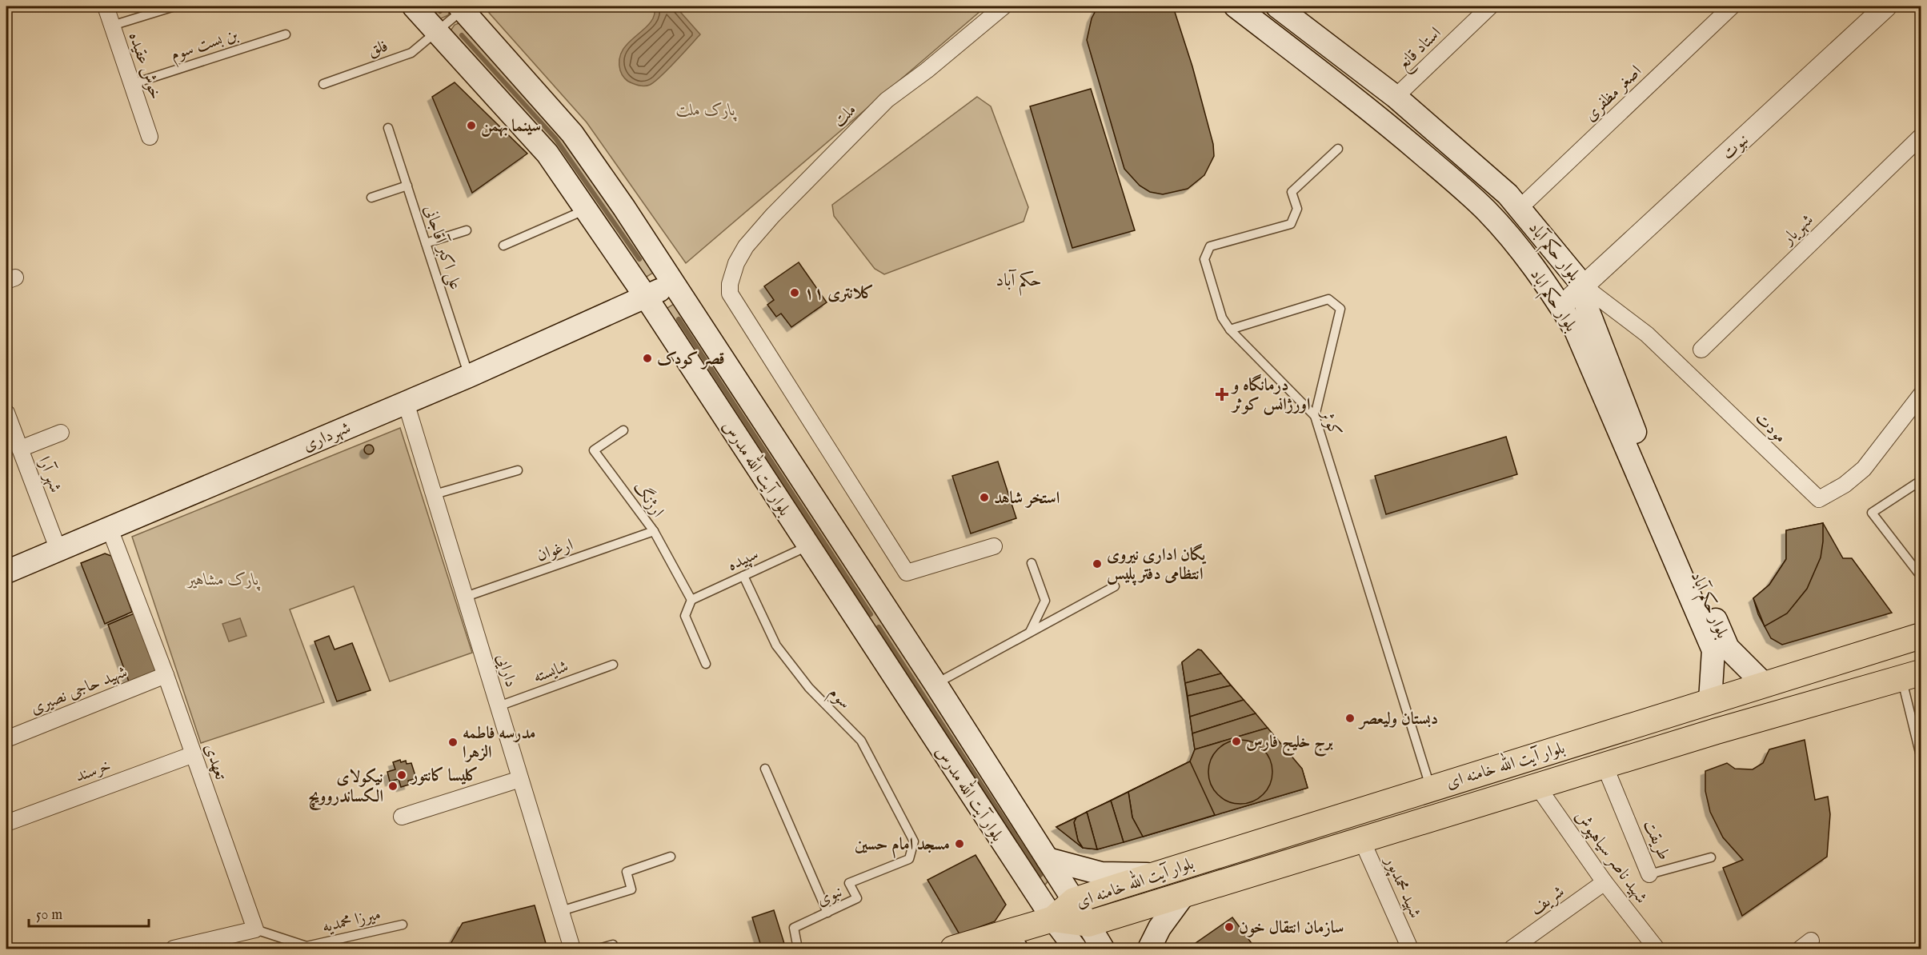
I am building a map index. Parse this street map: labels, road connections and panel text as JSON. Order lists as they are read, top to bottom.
{
  "streets": {
    "main road": [
      "بلوار حکم آباد",
      "بلوار حکم اباد",
      "شهرداری",
      "بلوار آیت الله مدرس",
      "بلوار آیت الله خامنه ای"
    ],
    "street": [
      "استاد قانع",
      "خوش عقیده",
      "اصغر مظفری",
      "ملت",
      "نبوت",
      "شهریار",
      "مودت",
      "شهر آرا",
      "دارایی",
      "شهید حاجی نصیری",
      "تعهدی",
      "خرسند",
      "طریقت",
      "شهید ناصر سیاهپوش",
      "شهید محمدپور",
      "شریف"
    ],
    "lane": [
      "بن بست سوم",
      "فلق",
      "علی اکبر آقاجانی",
      "کوثر",
      "ارژنگ",
      "ارغوان",
      "سپیده",
      "شایسته",
      "سوم",
      "نبوی",
      "میرزا محمدیه"
    ]
  },
  "crossings": [
    ["بن بست سوم", "خوش عقیده"],
    ["فلق", "بلوار آیت الله مدرس"],
    ["استاد قانع", "بلوار حکم آباد"],
    ["اصغر مظفری", "بلوار حکم آباد"],
    ["نبوت", "بلوار حکم آباد"],
    ["نبوت", "بلوار حکم اباد"],
    ["نبوت", "مودت"],
    ["علی اکبر آقاجانی", "شهرداری"],
    ["بلوار حکم آباد", "مودت"],
    ["بلوار حکم آباد", "بلوار آیت الله خامنه ای"],
    ["بلوار حکم اباد", "بلوار آیت الله خامنه ای"],
    ["کوثر", "بلوار آیت الله خامنه ای"],
    ["شهرداری", "بلوار آیت الله مدرس"],
    ["شهرداری", "شهر آرا"],
    ["شهرداری", "دارایی"],
    ["شهرداری", "تعهدی"],
    ["بلوار آیت الله مدرس", "سپیده"],
    ["بلوار آیت الله مدرس", "بلوار آیت الله خامنه ای"],
    ["ارژنگ", "ارغوان"],
    ["ارژنگ", "سپیده"],
    ["ارغوان", "دارایی"],
    ["سپیده", "سوم"],
    ["دارایی", "شایسته"],
    ["شهید حاجی نصیری", "تعهدی"],
    ["سوم", "نبوی"],
    ["تعهدی", "خرسند"],
    ["بلوار آیت الله خامنه ای", "طریقت"],
    ["بلوار آیت الله خامنه ای", "شهید ناصر سیاهپوش"],
    ["بلوار آیت الله خامنه ای", "شهید محمدپور"],
    ["شهید ناصر سیاهپوش", "شریف"]
  ],
  "districts": ["حکم آباد"],
  "parks": ["پارک ملت", "پارک مشاهیر"],
  "places": {
    "other": [
      "سینما بهمن",
      "کلانتری ۱۱",
      "قصر کودک",
      "استخر شاهد",
      "یگان اداری نیروی انتظامی دفتر پلیس",
      "دبستان ولیعصر",
      "برج خلیج فارس",
      "مدرسه فاطمه الزهرا",
      "کلیسا کانتور",
      "نیکولای الکساندروویچ",
      "مسجد امام حسین",
      "سازمان انتقال خون"
    ],
    "health": ["درمانگاه و اورژانس کوثر"]
  },
  "scale_bar": "50 m"
}
